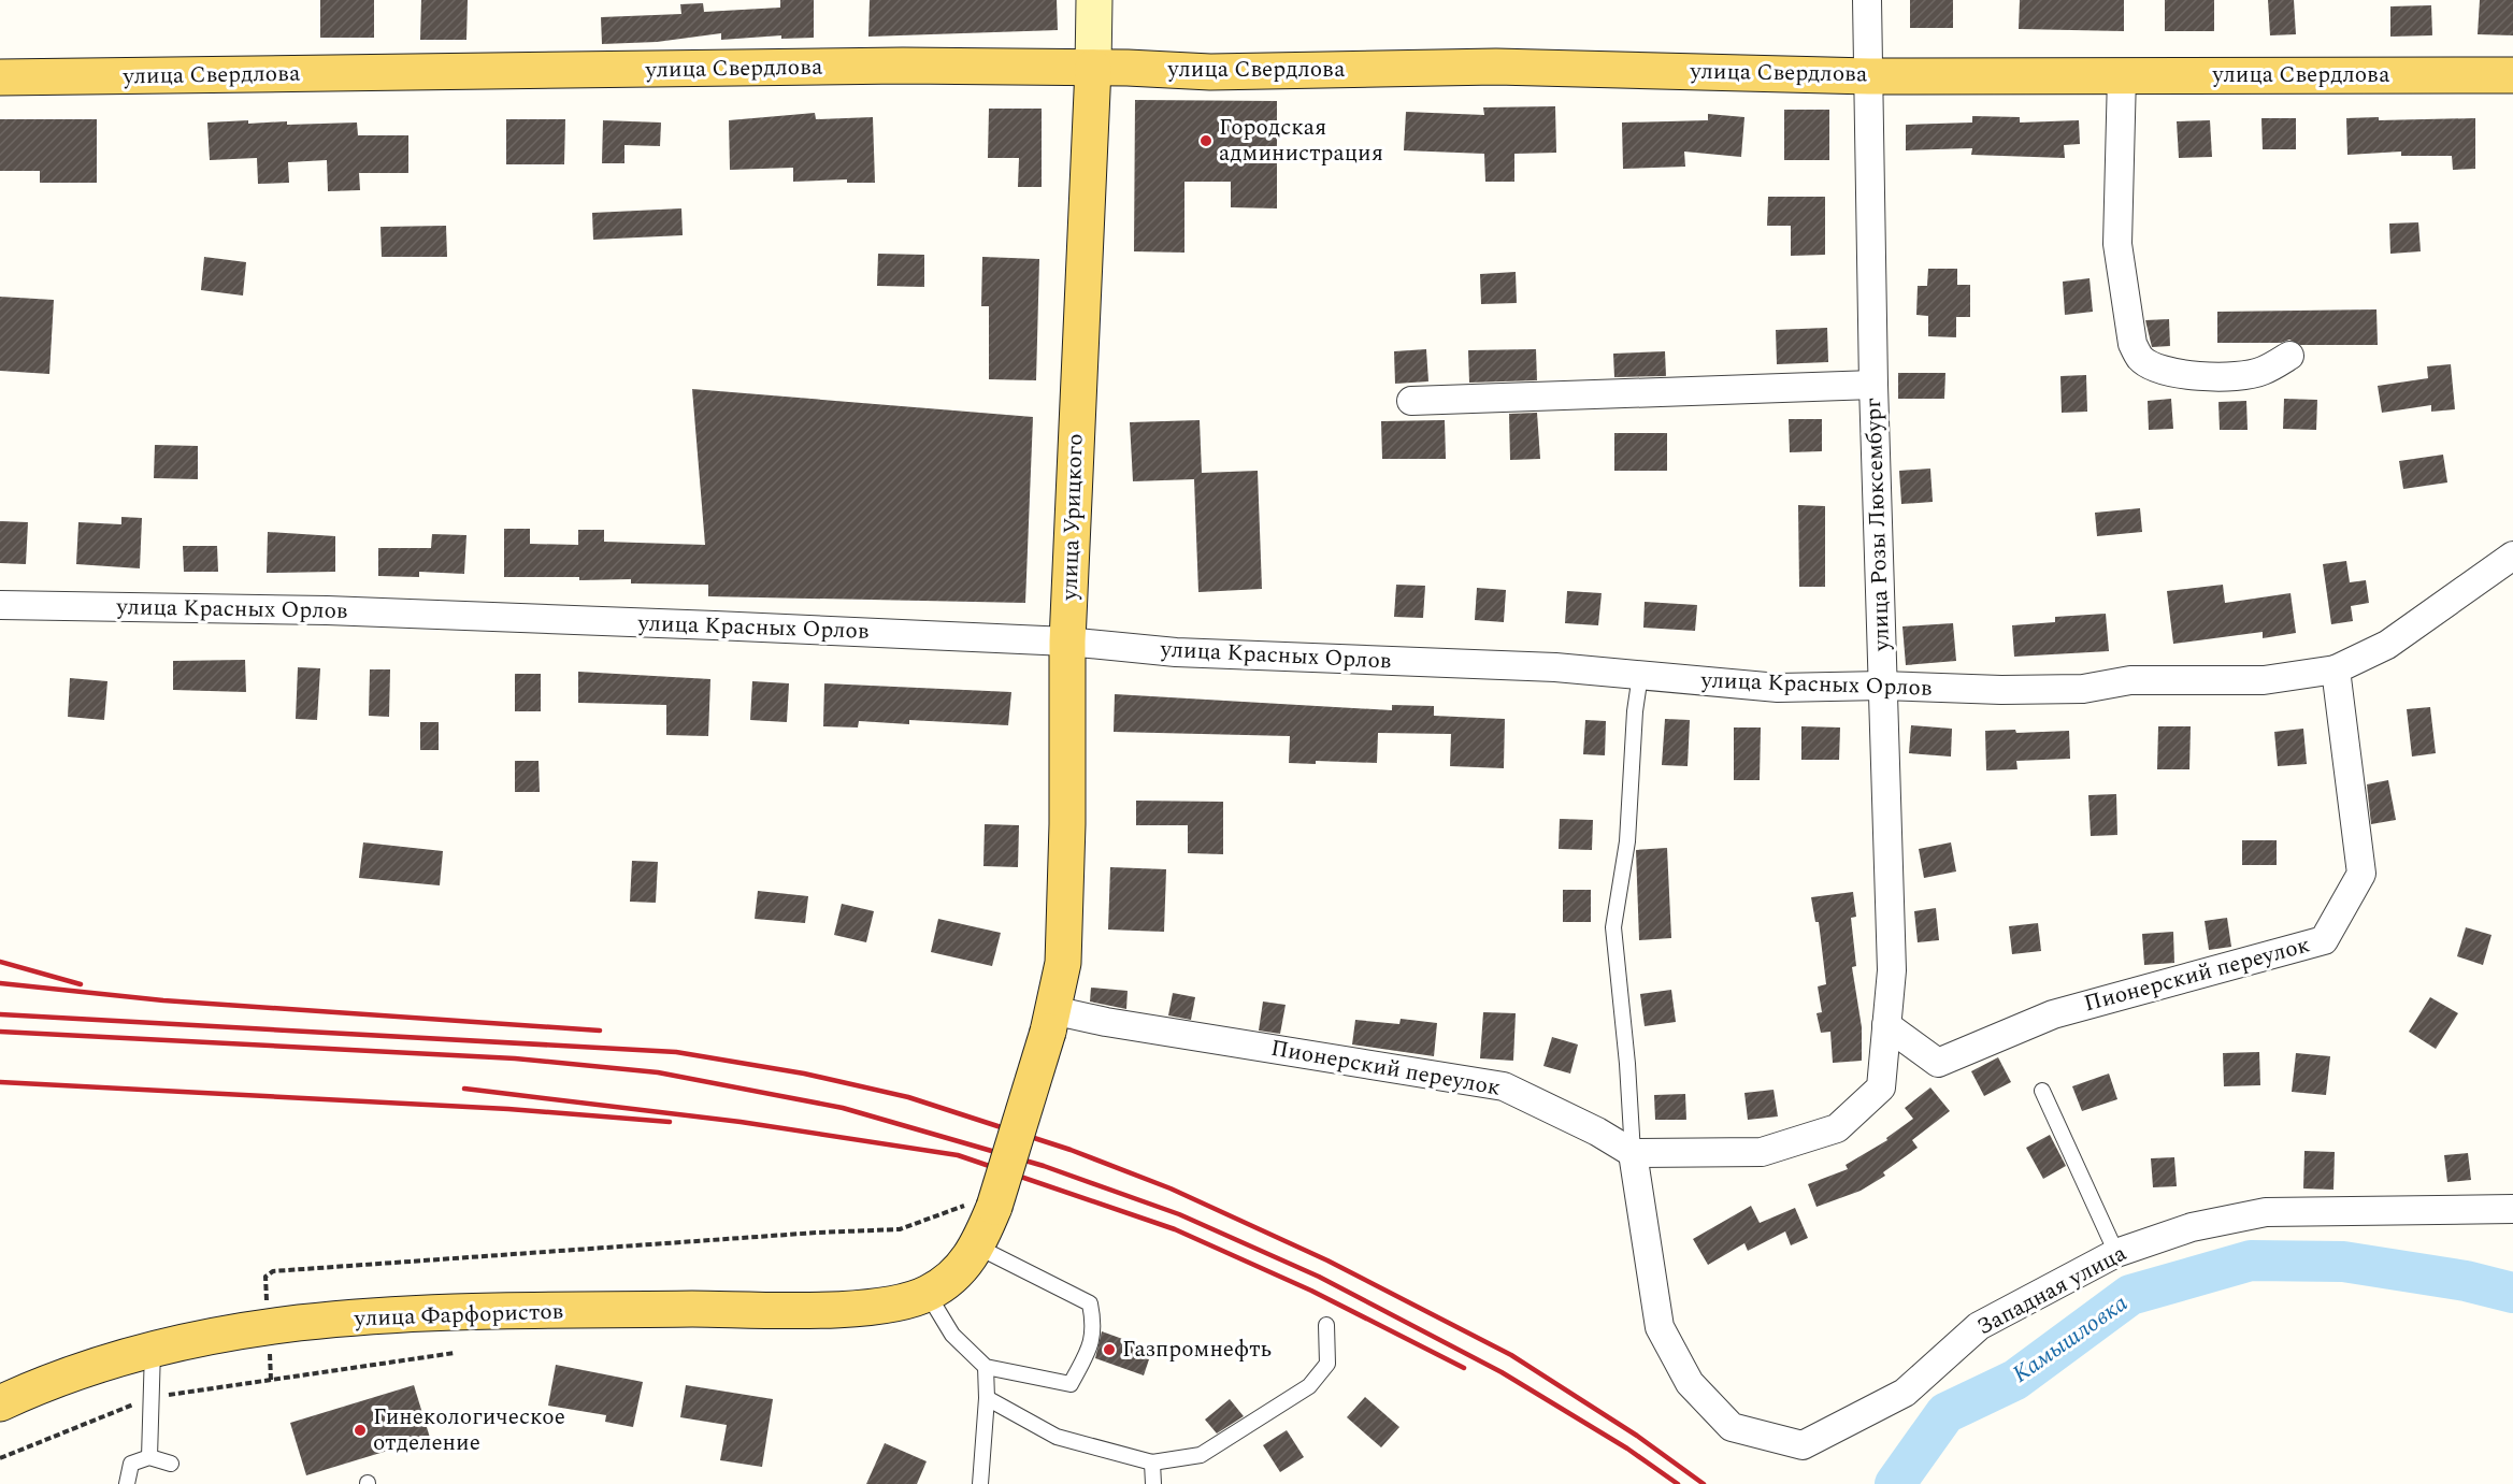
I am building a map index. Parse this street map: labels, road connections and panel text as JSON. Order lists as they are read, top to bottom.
{
  "streets": {
    "main road": ["улица Свердлова", "улица Урицкого", "улица Фарфористов"],
    "street": [
      "улица Розы Люксембург",
      "улица Красных Орлов",
      "Пионерский переулок",
      "Западная улица"
    ]
  },
  "crossings": [
    ["улица Свердлова", "улица Урицкого"],
    ["улица Свердлова", "улица Розы Люксембург"],
    ["улица Урицкого", "улица Красных Орлов"],
    ["улица Урицкого", "Пионерский переулок"],
    ["улица Розы Люксембург", "улица Красных Орлов"],
    ["улица Розы Люксембург", "Пионерский переулок"],
    ["улица Розы Люксембург", "Западная улица"],
    ["улица Красных Орлов", "Пионерский переулок"],
    ["Пионерский переулок", "Западная улица"]
  ],
  "water": ["Камышловка"],
  "places": ["Городская администрация", "Газпромнефть", "Гинекологическое отделение"]
}
